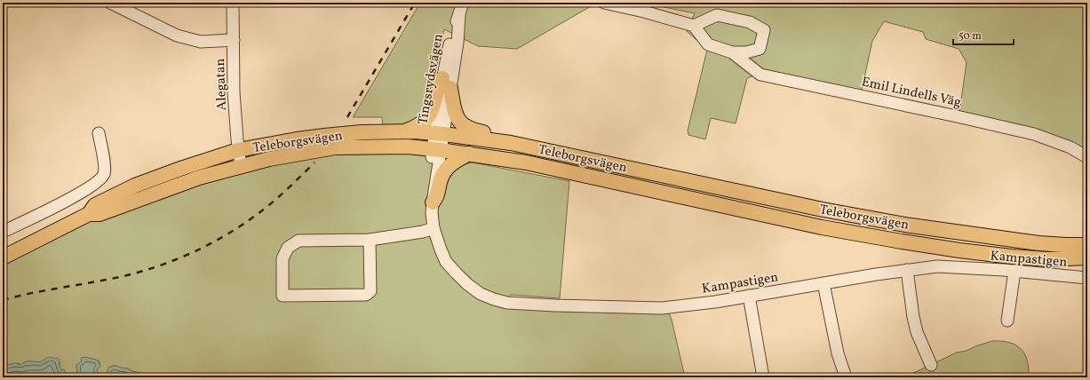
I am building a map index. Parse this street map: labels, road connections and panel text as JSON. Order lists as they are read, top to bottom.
{
  "streets": {
    "main road": ["Teleborgsvägen"],
    "street": [
      "Tingsrydsvägen",
      "Alegatan",
      "Emil Lindells Väg",
      "Kampastigen"
    ]
  },
  "crossings": [
    ["Tingsrydsvägen", "Teleborgsvägen"],
    ["Tingsrydsvägen", "Kampastigen"],
    ["Alegatan", "Teleborgsvägen"],
    ["Teleborgsvägen", "Kampastigen"]
  ],
  "scale_bar": "50 m"
}
